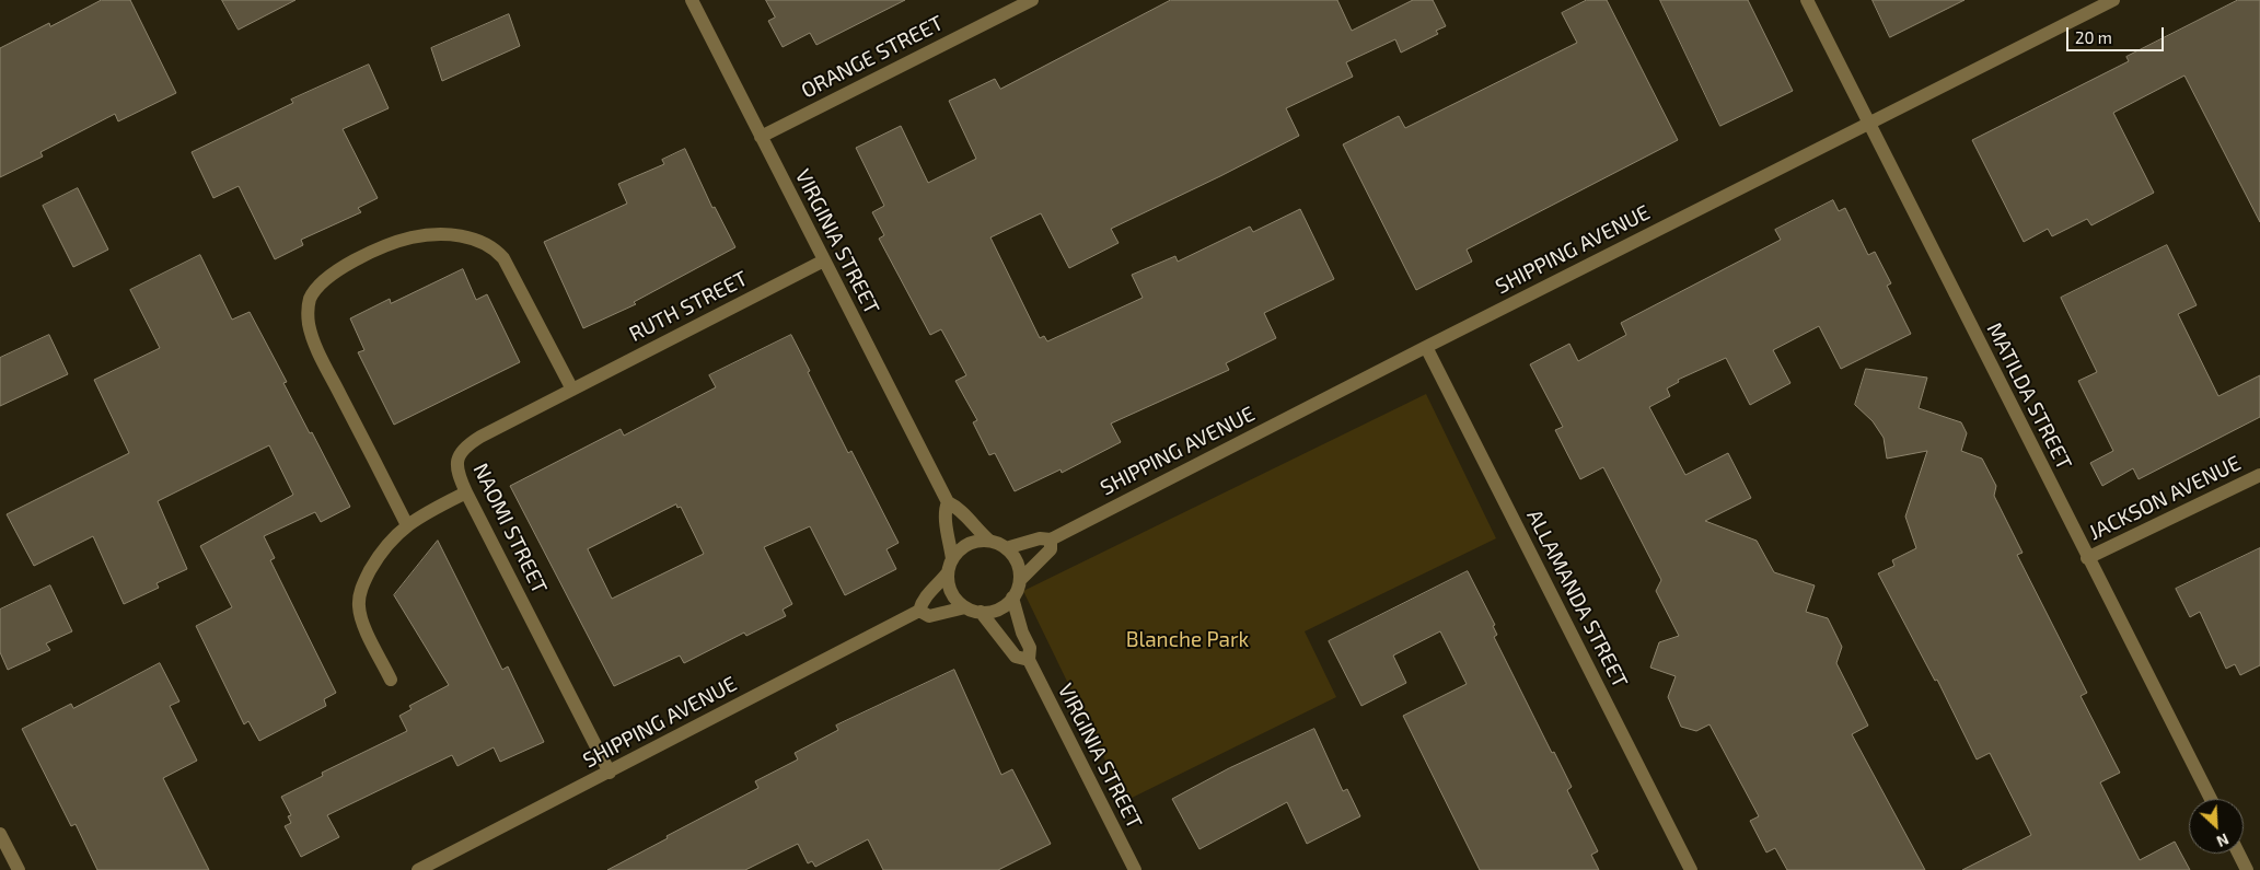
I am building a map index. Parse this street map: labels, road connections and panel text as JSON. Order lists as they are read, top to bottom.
{
  "streets": {
    "street": [
      "ORANGE STREET",
      "VIRGINIA STREET",
      "SHIPPING AVENUE",
      "RUTH STREET",
      "MATILDA STREET",
      "JACKSON AVENUE",
      "NAOMI STREET",
      "ALLAMANDA STREET"
    ]
  },
  "crossings": [
    ["ORANGE STREET", "VIRGINIA STREET"],
    ["VIRGINIA STREET", "SHIPPING AVENUE"],
    ["VIRGINIA STREET", "RUTH STREET"],
    ["SHIPPING AVENUE", "MATILDA STREET"],
    ["SHIPPING AVENUE", "NAOMI STREET"],
    ["SHIPPING AVENUE", "ALLAMANDA STREET"],
    ["RUTH STREET", "NAOMI STREET"],
    ["MATILDA STREET", "JACKSON AVENUE"]
  ],
  "parks": ["Blanche Park"],
  "scale_bar": "20 m",
  "north": "bottom right"
}
